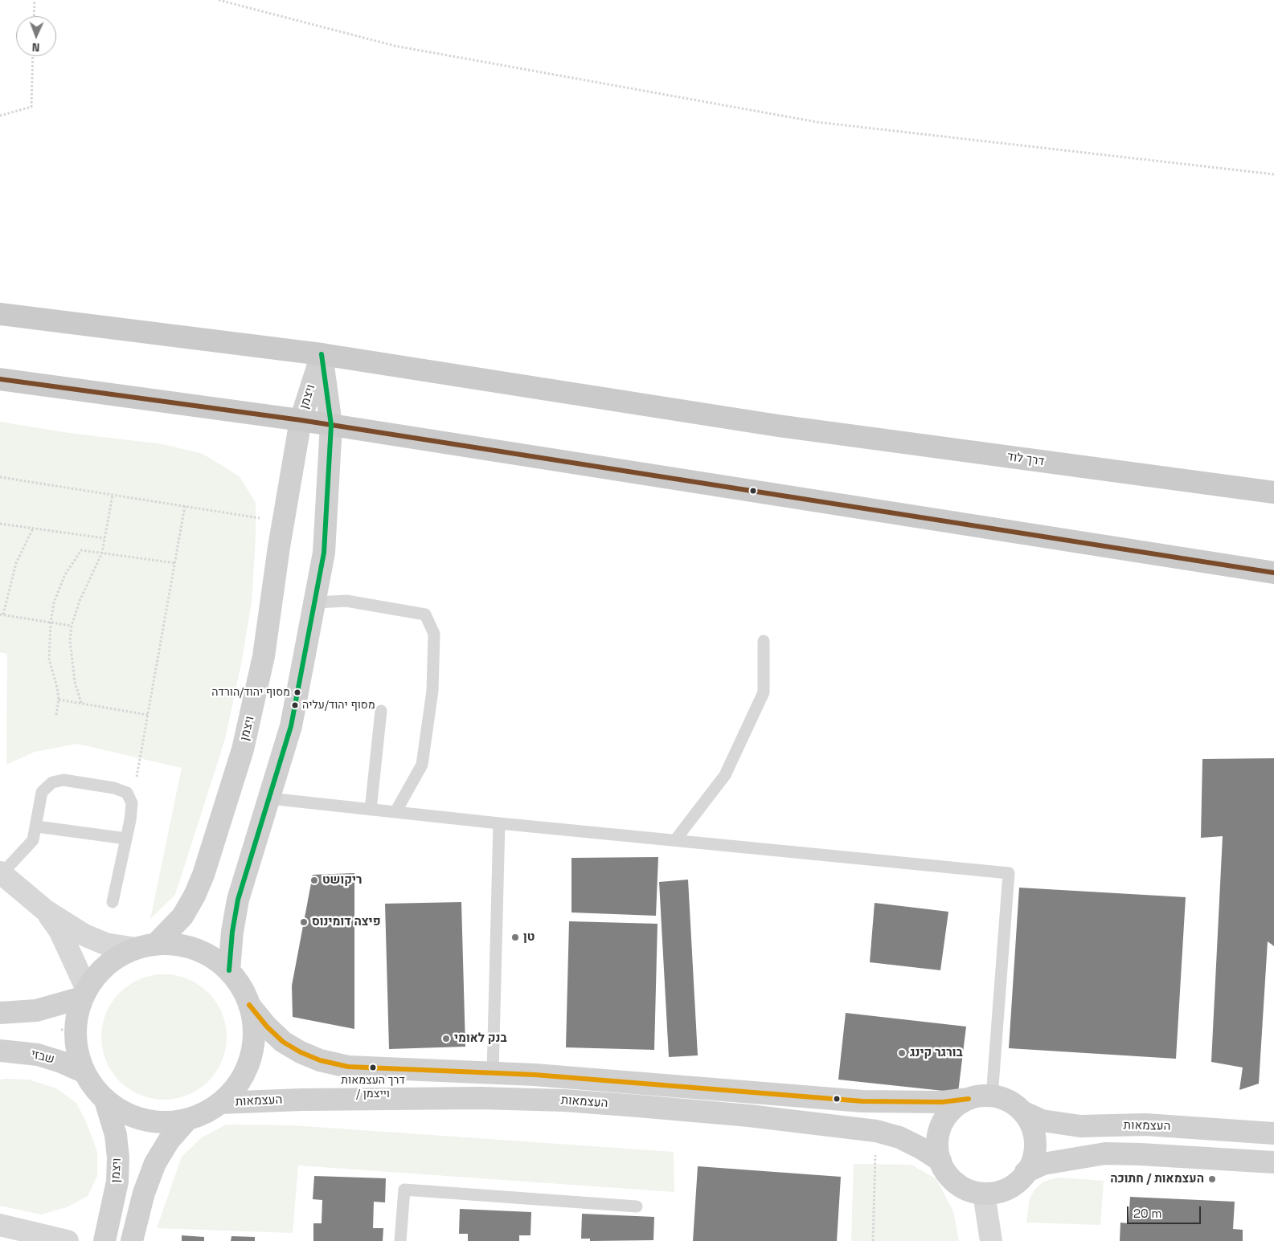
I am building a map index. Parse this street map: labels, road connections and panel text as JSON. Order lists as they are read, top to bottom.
{
  "streets": {
    "main road": ["דרך לוד"],
    "street": ["ויצמן", "שבזי", "העצמאות"]
  },
  "crossings": [
    ["ויצמן", "דרך לוד"]
  ],
  "places": [
    "מסוף יהוד/הורדה",
    "מסוף יהוד/עליה",
    "ריקושט",
    "פיצה דומינוס",
    "טן",
    "בנק לאומי",
    "בורגר קינג",
    "דרך העצמאות / וייצמן",
    "העצמאות / חתוכה"
  ],
  "scale_bar": "20 m",
  "north": "bottom"
}
